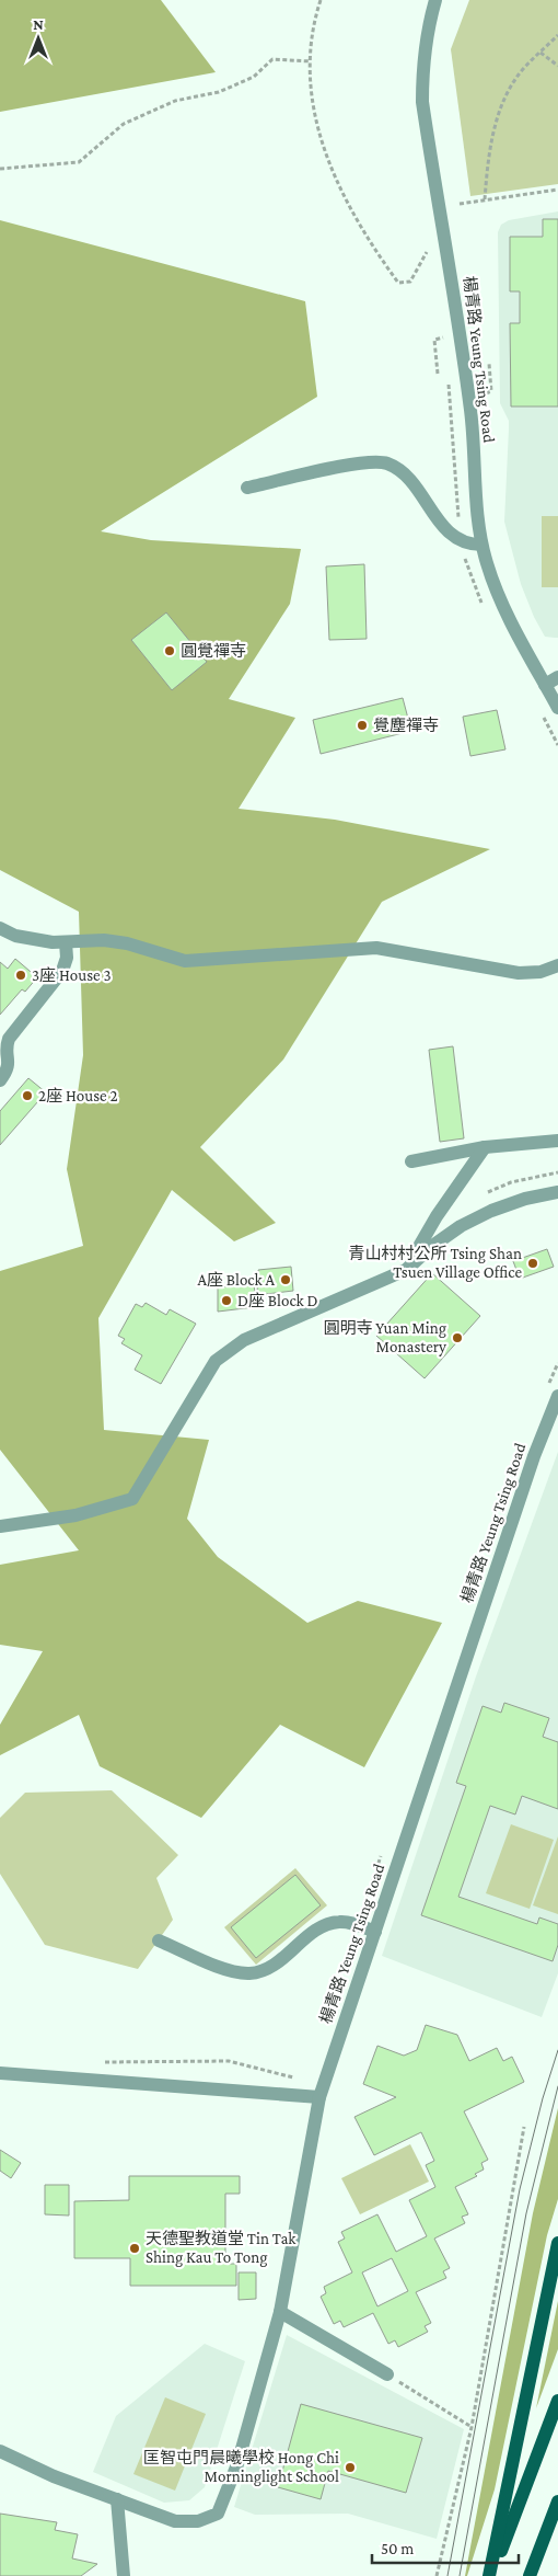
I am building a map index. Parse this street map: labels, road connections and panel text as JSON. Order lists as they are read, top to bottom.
{
  "streets": {
    "street": ["楊青路 Yeung Tsing Road"]
  },
  "places": [
    "圓覺禪寺",
    "覺塵禪寺",
    "3座 House 3",
    "2座 House 2",
    "青山村村公所 Tsing Shan Tsuen Village Office",
    "A座 Block A",
    "D座 Block D",
    "圓明寺 Yuan Ming Monastery",
    "天德聖教道堂 Tin Tak Shing Kau To Tong",
    "匡智屯門晨曦學校 Hong Chi Morninglight School"
  ],
  "scale_bar": "50 m",
  "north": "top"
}
